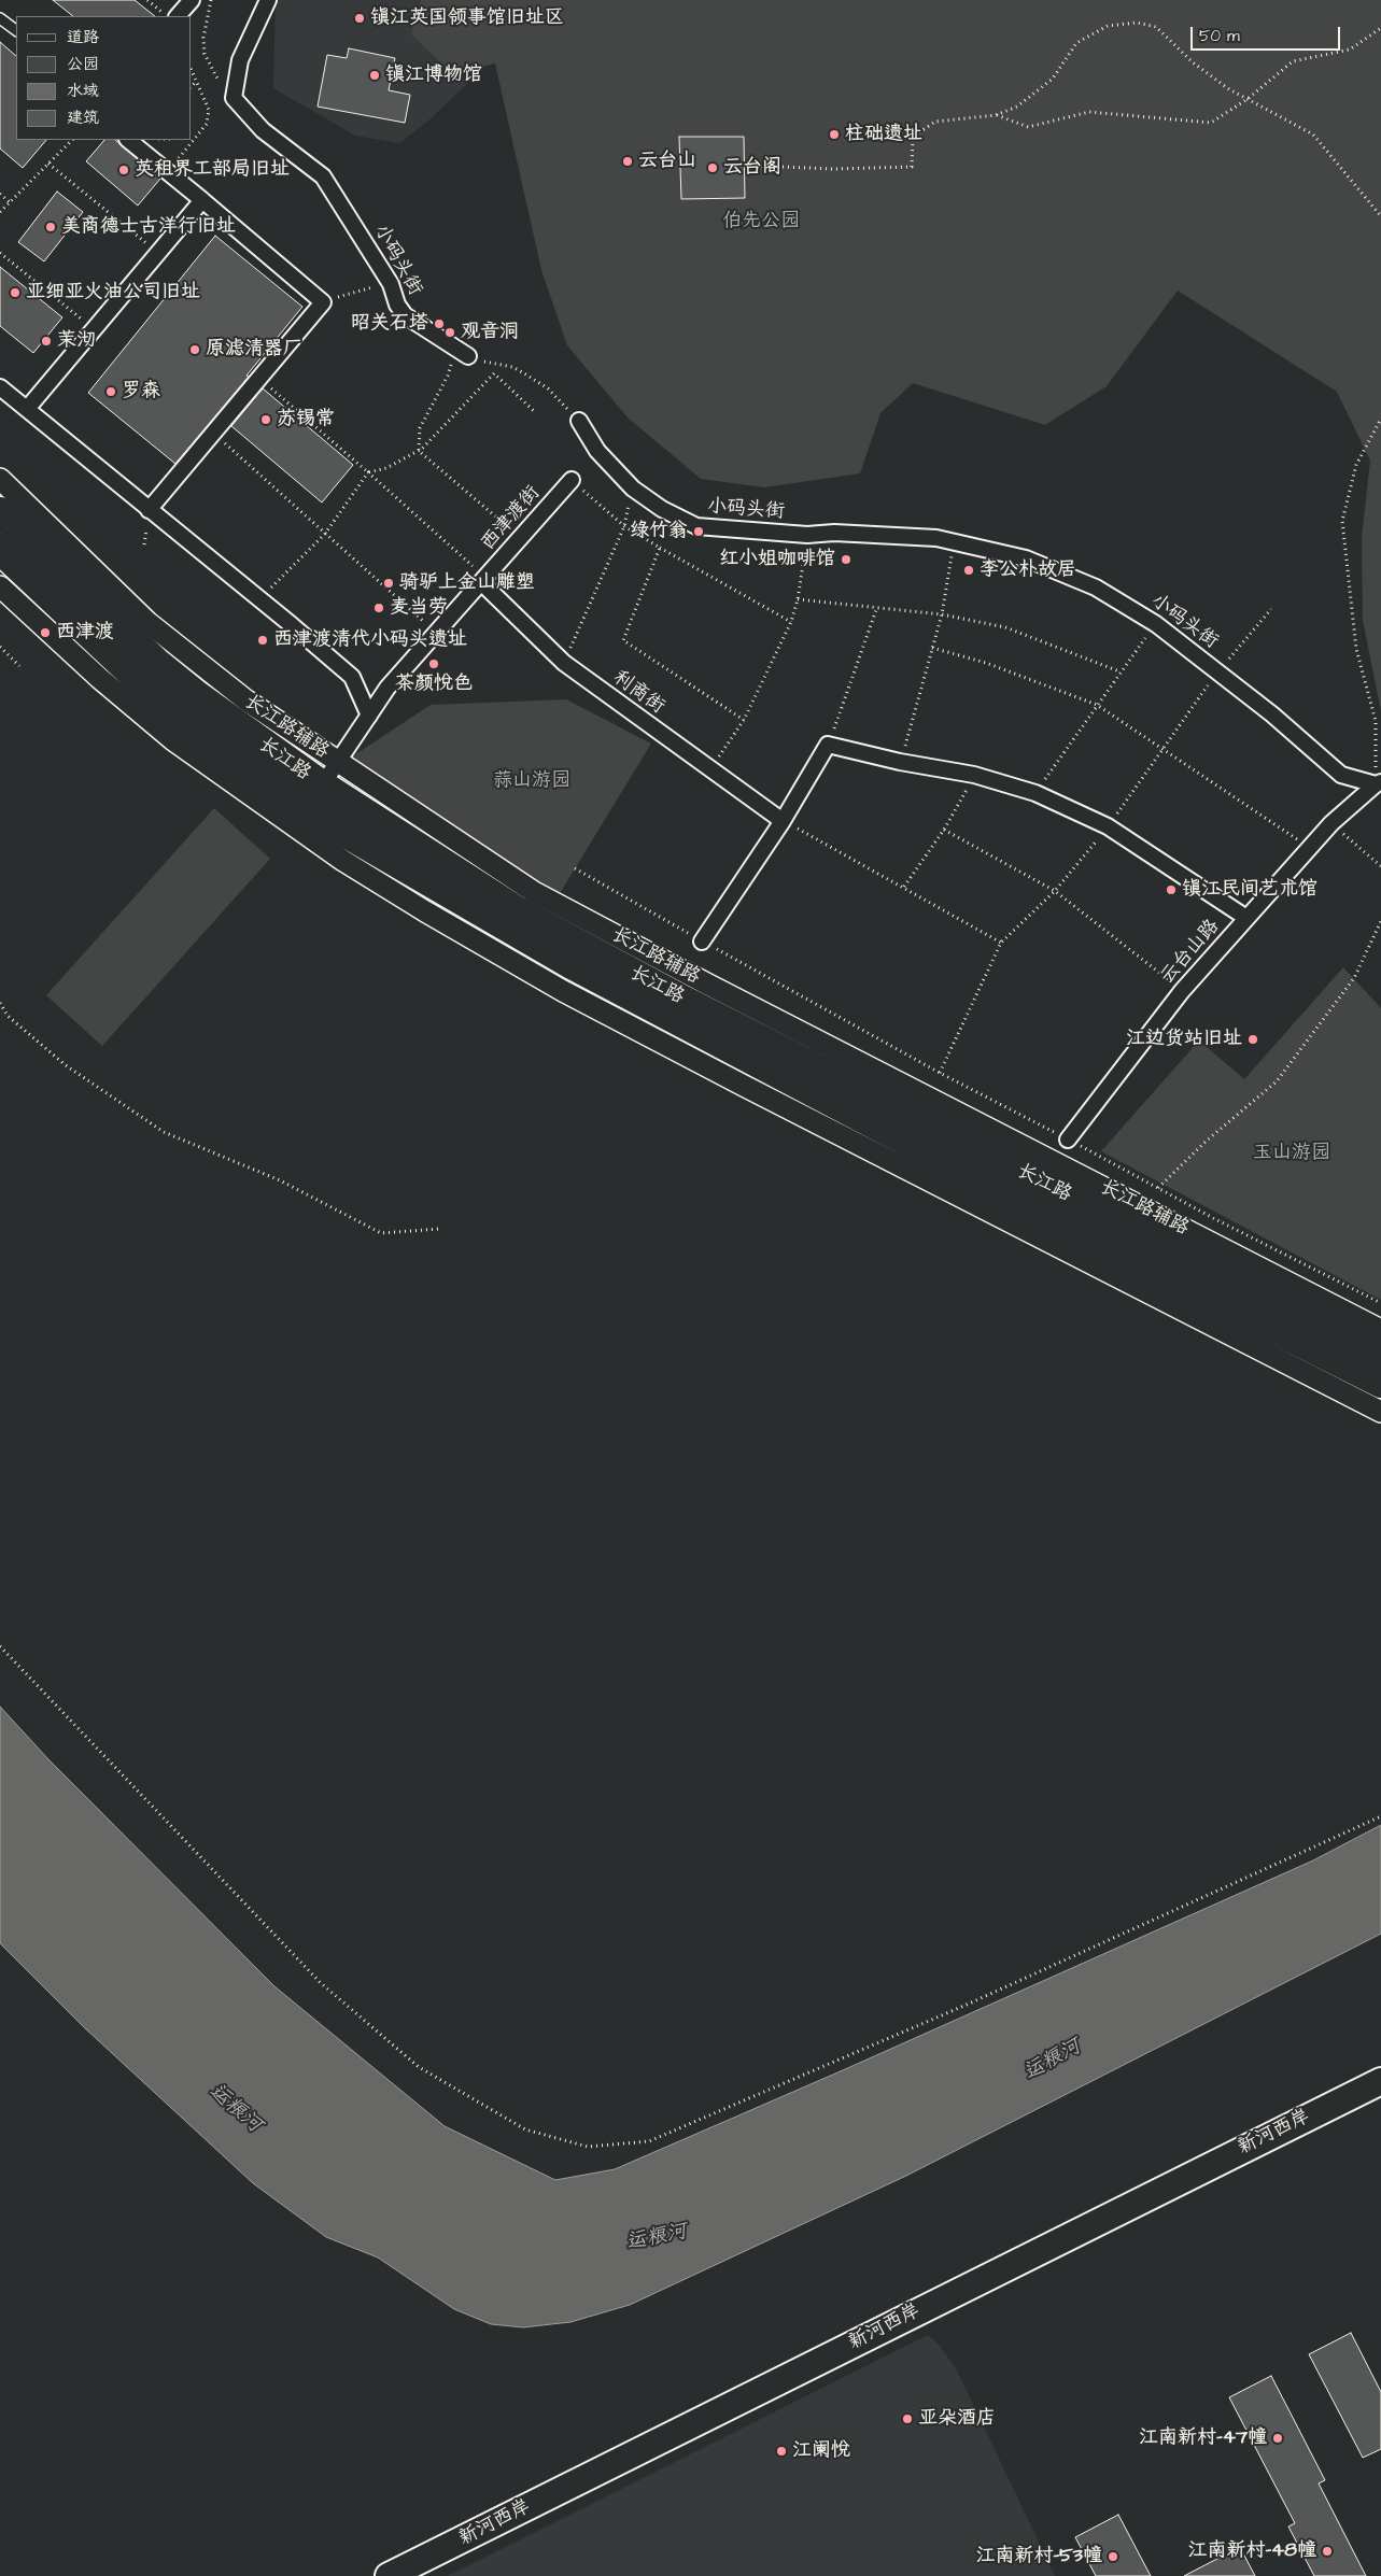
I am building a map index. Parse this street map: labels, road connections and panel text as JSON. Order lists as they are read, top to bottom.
{
  "streets": {
    "main road": ["长江路"],
    "street": [
      "小码头街",
      "西津渡街",
      "利商街",
      "长江路辅路",
      "云台山路",
      "新河西岸"
    ]
  },
  "crossings": [
    ["小码头街", "云台山路"],
    ["西津渡街", "利商街"],
    ["西津渡街", "长江路辅路"],
    ["西津渡街", "长江路"]
  ],
  "water": ["运粮河"],
  "parks": ["伯先公园", "蒜山游园", "玉山游园"],
  "places": [
    "镇江英国领事馆旧址区",
    "镇江博物馆",
    "柱础遗址",
    "云台山",
    "云台阁",
    "英租界工部局旧址",
    "美商德士古洋行旧址",
    "亚细亚火油公司旧址",
    "昭关石塔",
    "观音洞",
    "茉沏",
    "原滤清器厂",
    "罗森",
    "苏锡常",
    "绿竹翁",
    "红小姐咖啡馆",
    "李公朴故居",
    "骑驴上金山雕塑",
    "麦当劳",
    "西津渡",
    "西津渡清代小码头遗址",
    "茶颜悦色",
    "镇江民间艺术馆",
    "江边货站旧址",
    "亚朵酒店",
    "江南新村-47幢",
    "江阑悦",
    "江南新村-48幢",
    "江南新村-53幢"
  ],
  "legend": [
    "道路",
    "公园",
    "水域",
    "建筑"
  ],
  "scale_bar": "50 m"
}
